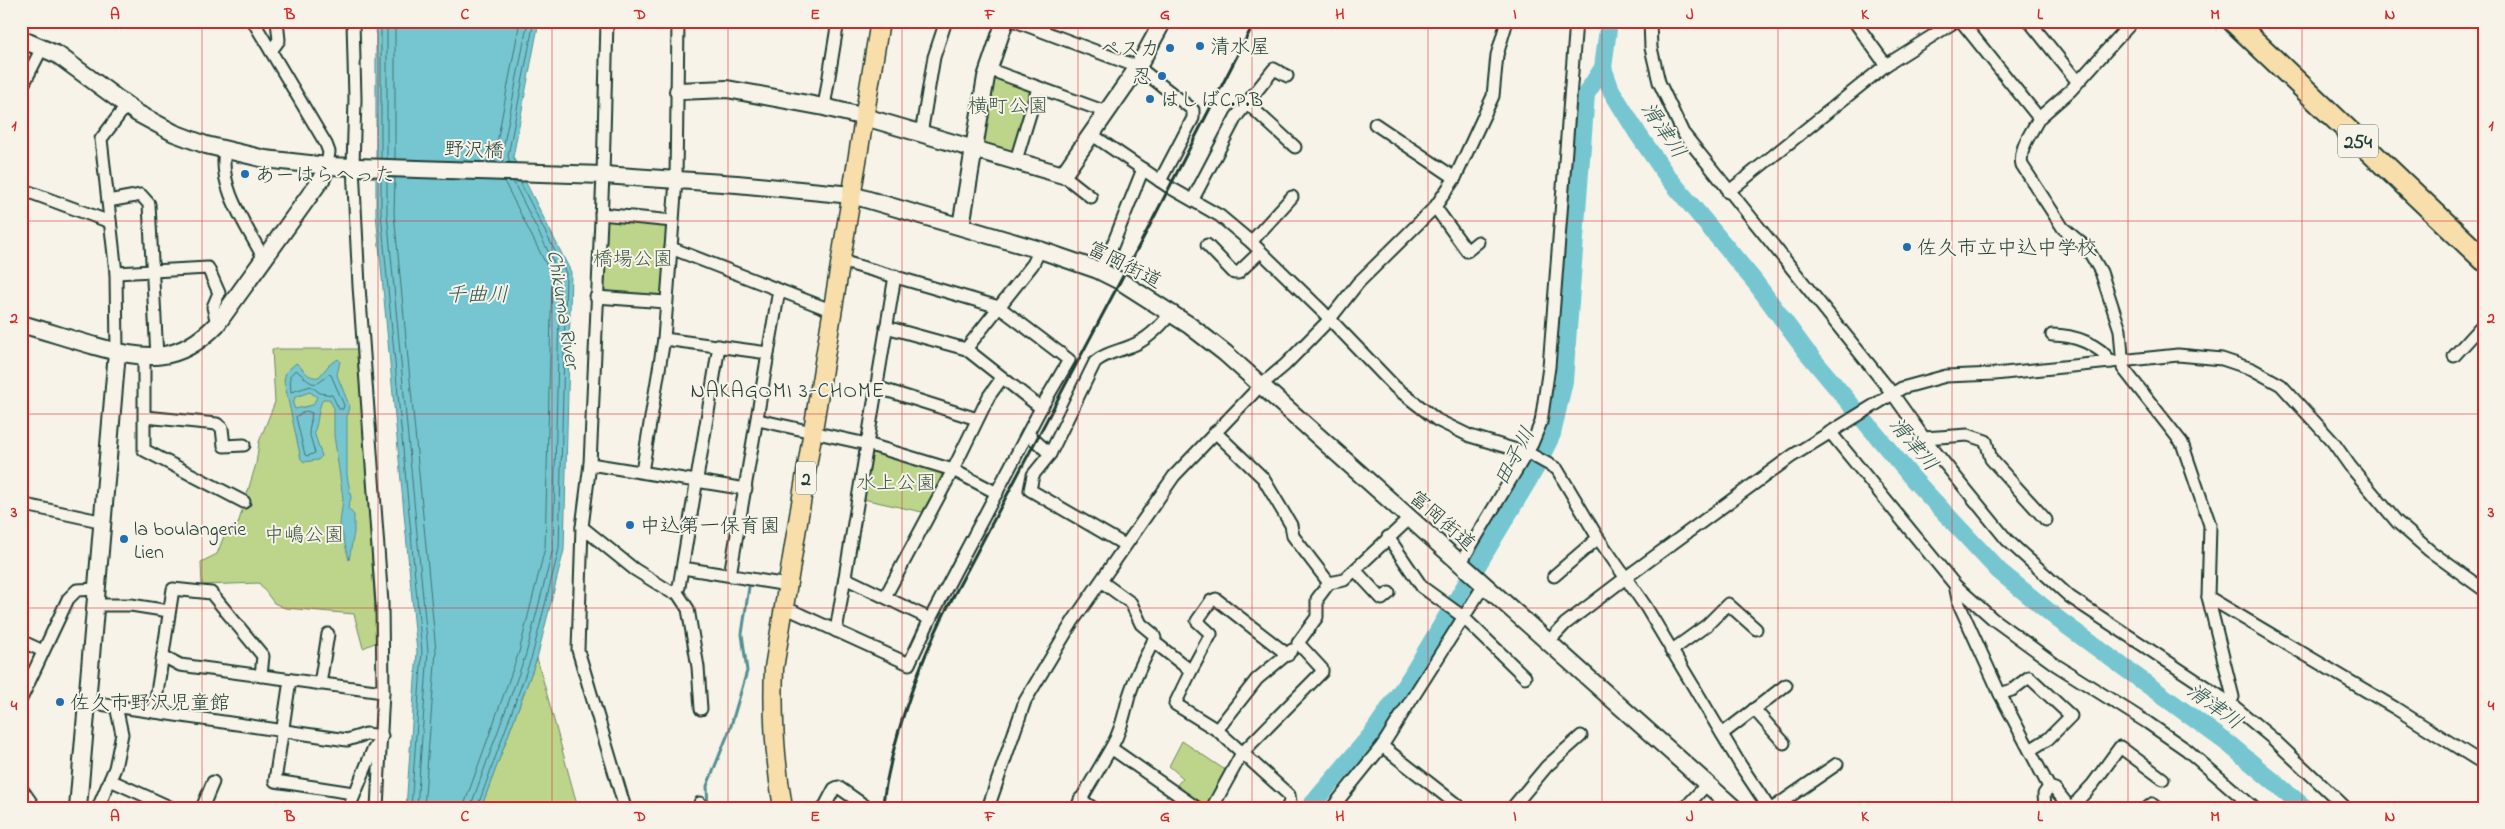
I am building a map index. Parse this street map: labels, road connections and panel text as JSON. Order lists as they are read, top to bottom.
{
  "streets": {
    "highway": ["254"],
    "main road": ["野沢橋", "富岡街道", "2"]
  },
  "crossings": [
    ["野沢橋", "富岡街道"],
    ["富岡街道", "2"]
  ],
  "districts": ["NAKAGOMI 3-CHOME"],
  "water": [
    "滑津川",
    "千曲川",
    "Chikuma River",
    "田子川"
  ],
  "parks": [
    "横町公園",
    "橋場公園",
    "水上公園",
    "中嶋公園"
  ],
  "places": [
    "清水屋",
    "ペスカ",
    "忍",
    "はしばC.P.B",
    "あーはらへった",
    "佐久市立中込中学校",
    "中込第一保育園",
    "la boulangerie Lien",
    "佐久市野沢児童館"
  ],
  "grid": {
    "columns": [
      "A",
      "B",
      "C",
      "D",
      "E",
      "F",
      "G",
      "H",
      "I",
      "J",
      "K",
      "L",
      "M",
      "N"
    ],
    "rows": [
      "1",
      "2",
      "3",
      "4"
    ]
  }
}
